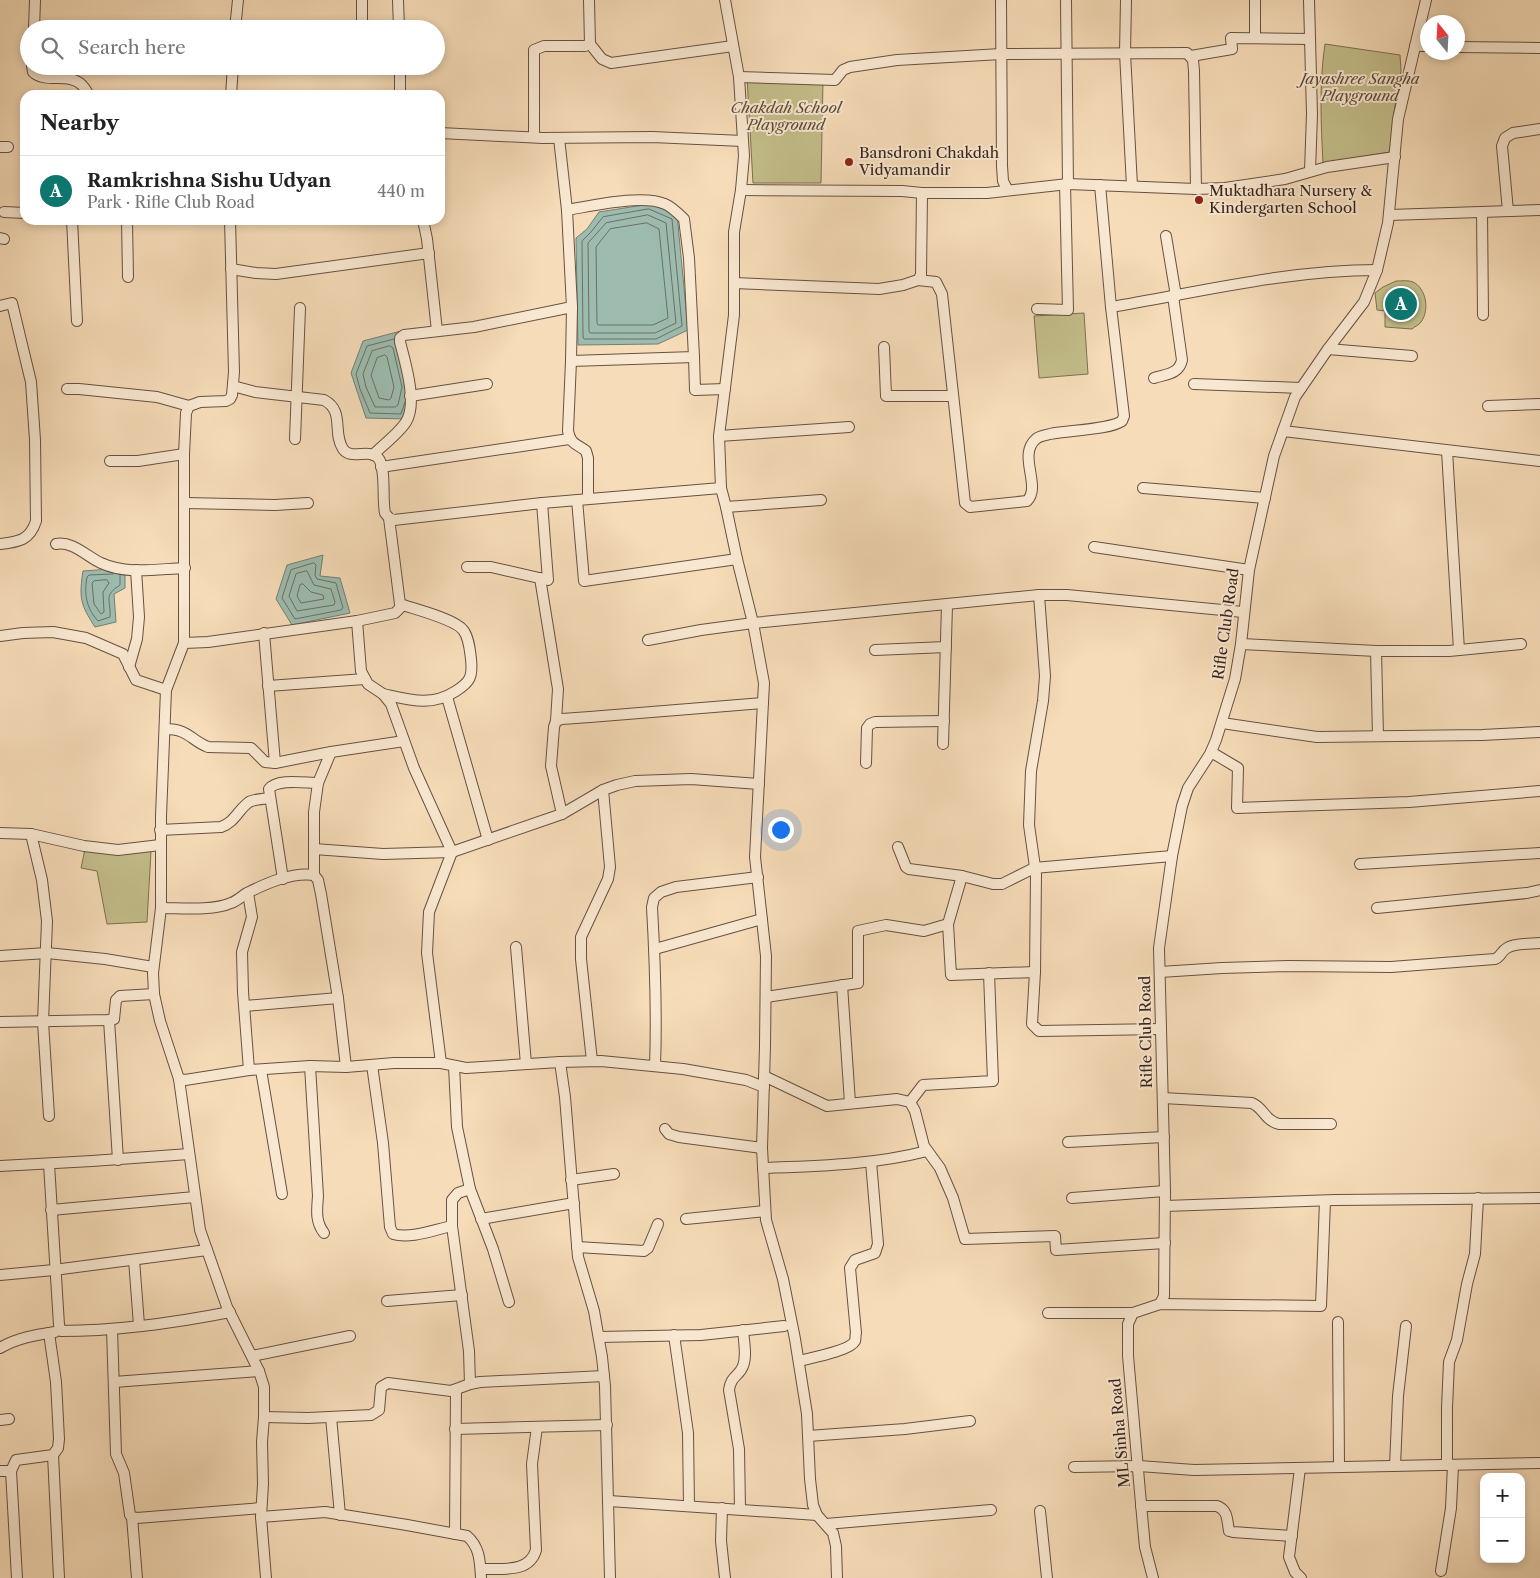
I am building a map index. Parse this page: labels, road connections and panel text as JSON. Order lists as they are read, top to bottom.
{
  "streets": {
    "street": ["Rifle Club Road", "ML Sinha Road"]
  },
  "parks": ["Jayashree Sangha Playground", "Chakdah School Playground"],
  "places": ["Bansdroni Chakdah Vidyamandir", "Muktadhara Nursery & Kindergarten School"],
  "north": "top",
  "page": {
    "search": "Search here",
    "heading": "Nearby",
    "list": [
      {
        "mark": "A",
        "name": "Ramkrishna Sishu Udyan",
        "note": "Park · Rifle Club Road",
        "value": "440 m"
      }
    ],
    "pins": "A",
    "map_buttons": ["+", "−"]
  }
}
